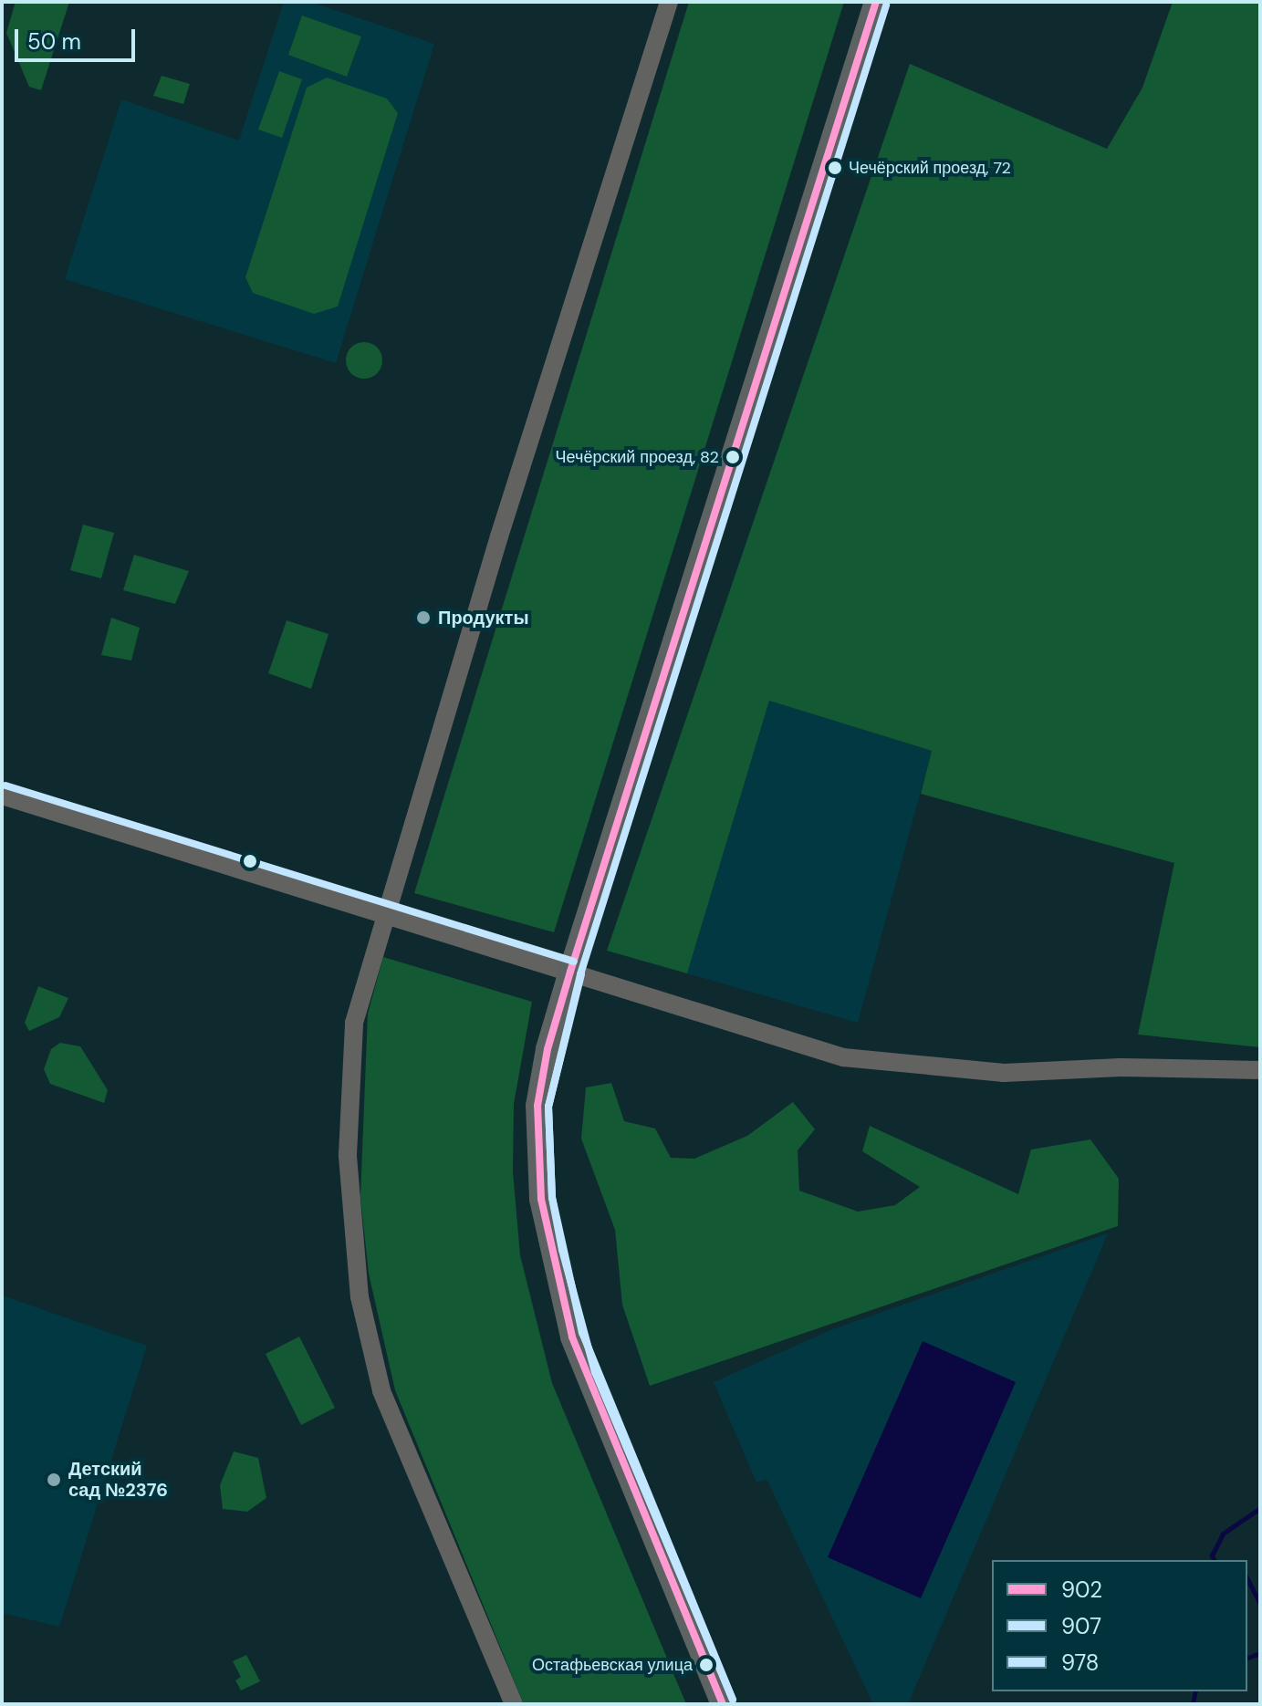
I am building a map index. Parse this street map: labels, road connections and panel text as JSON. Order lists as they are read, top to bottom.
{
  "places": [
    "Чечёрский проезд, 72",
    "Чечёрский проезд, 82",
    "Продукты",
    "Детский сад №2376",
    "Остафьевская улица"
  ],
  "lines": ["transit line 902", "transit line 907", "transit line 978"],
  "legend": ["902", "907", "978"],
  "scale_bar": "50 m"
}
